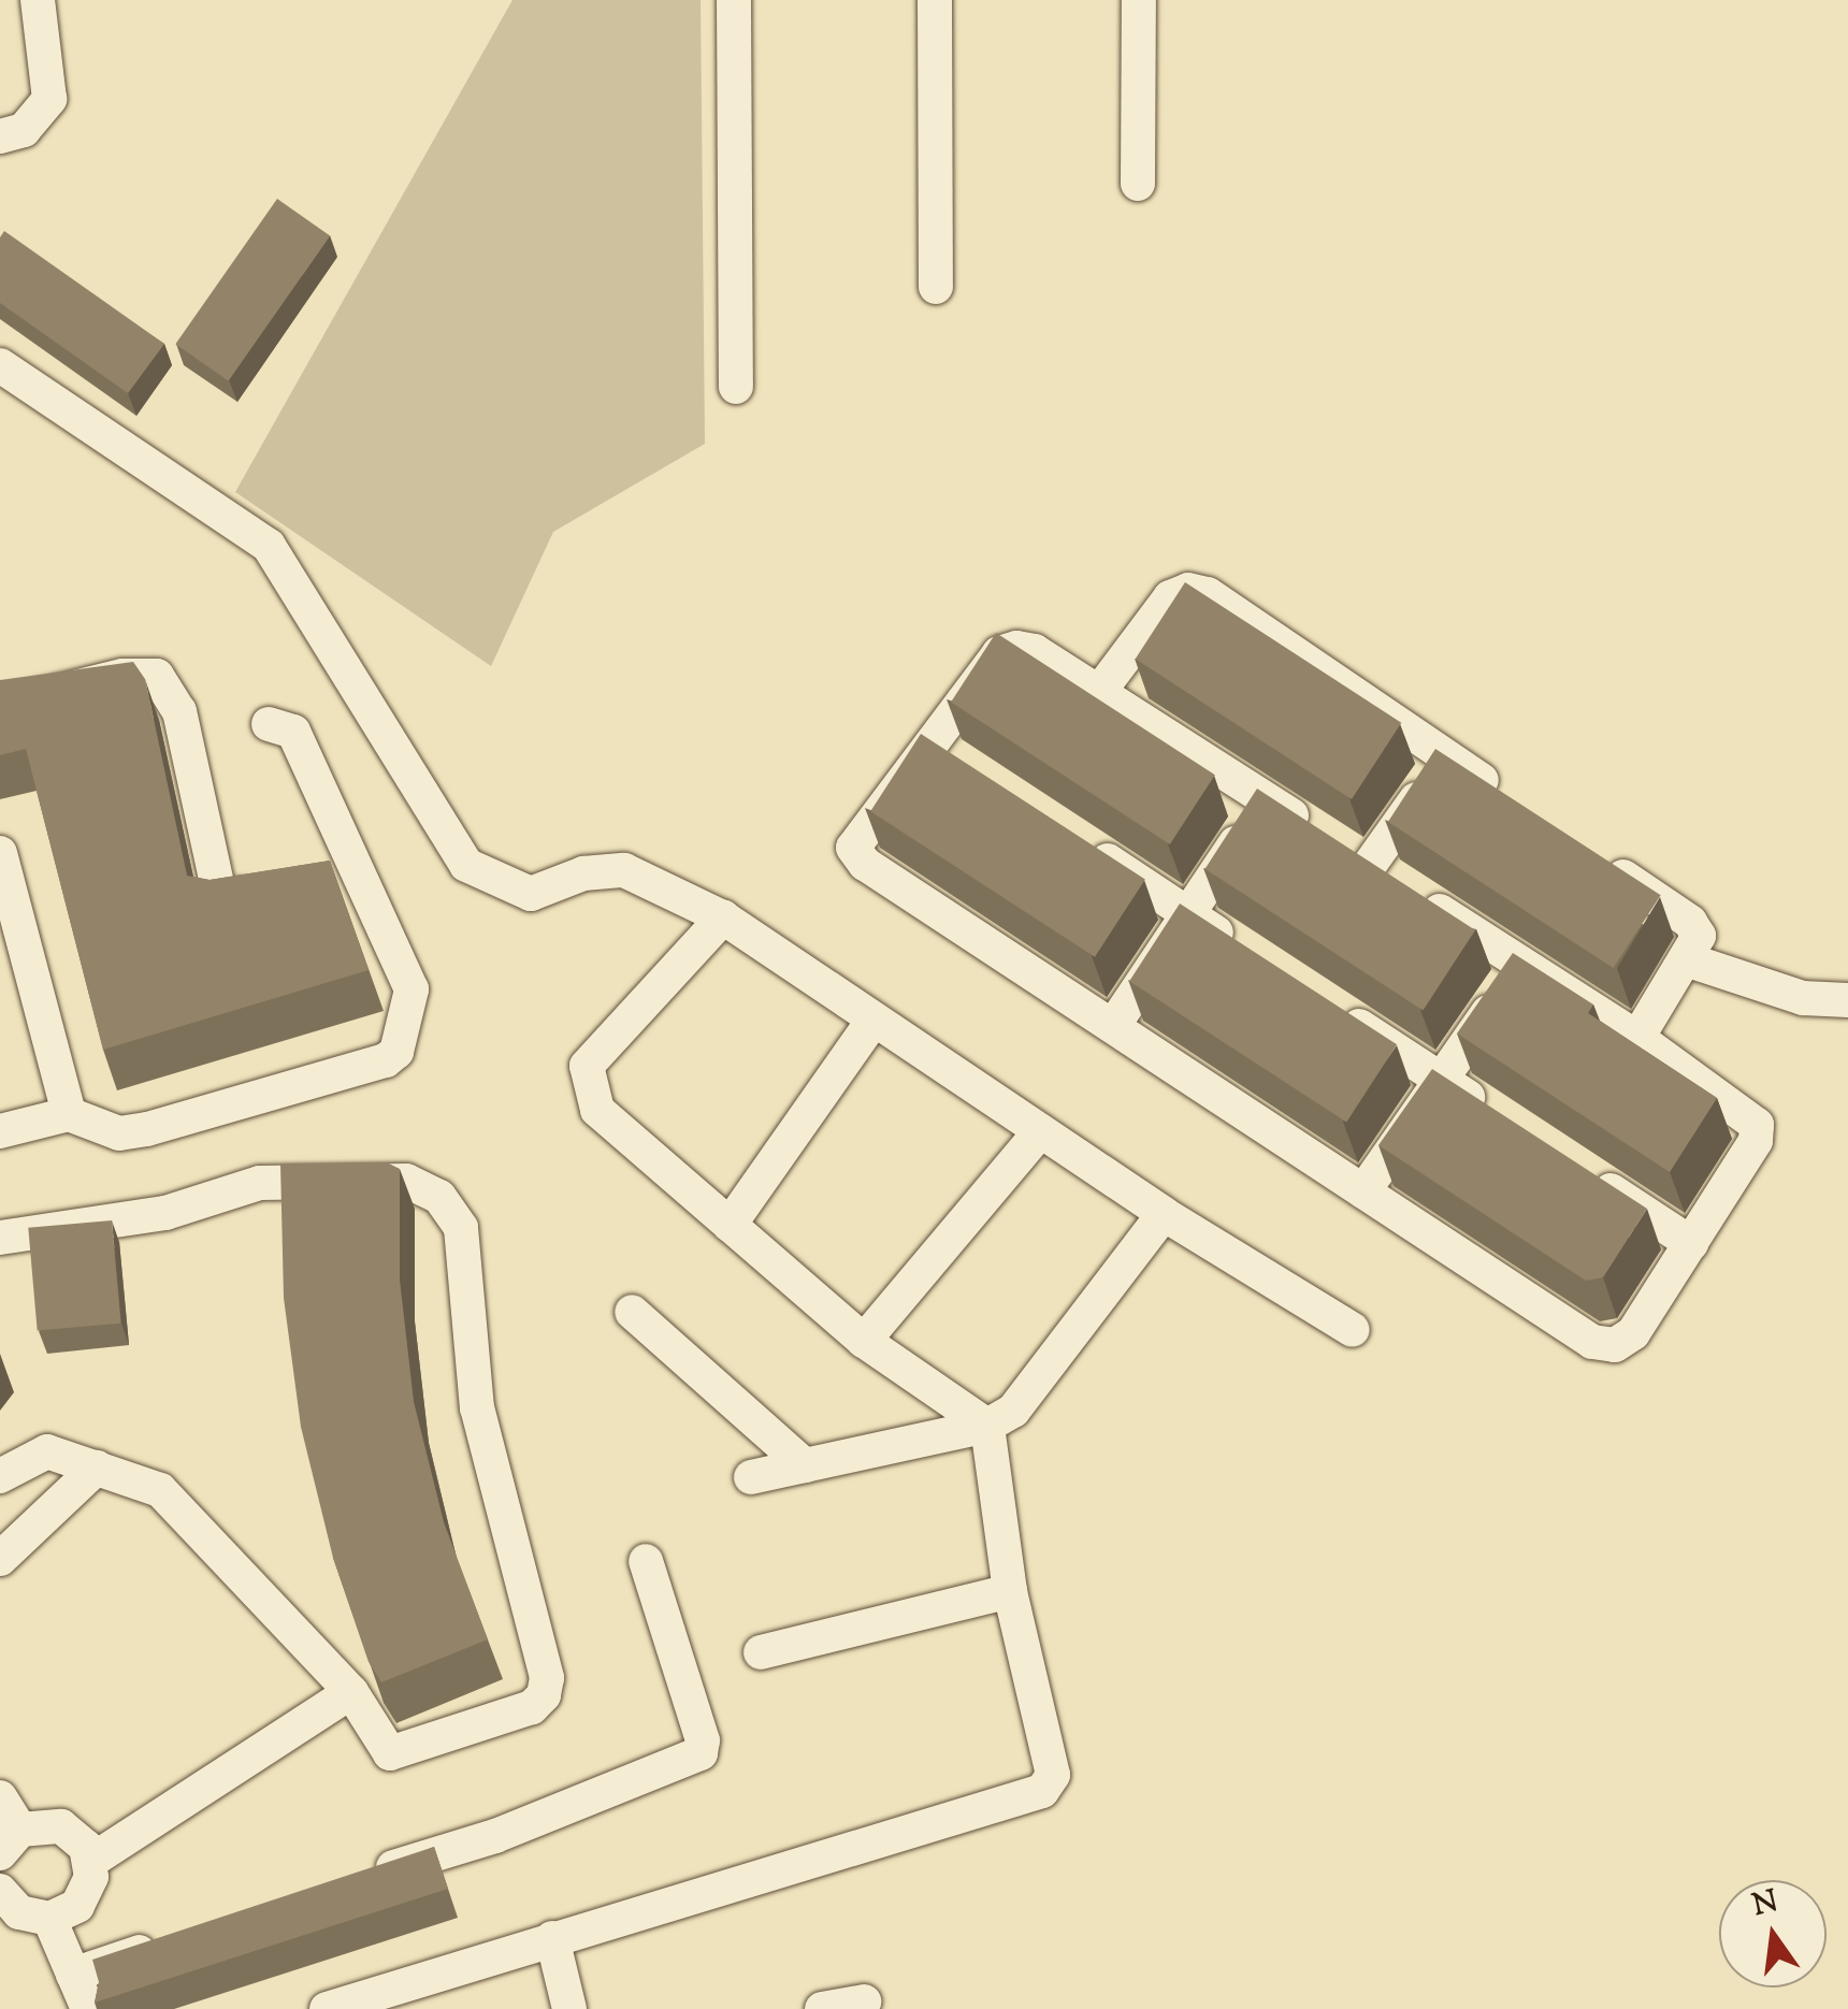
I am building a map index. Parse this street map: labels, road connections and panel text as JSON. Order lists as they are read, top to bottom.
{
  "north": "top"
}
